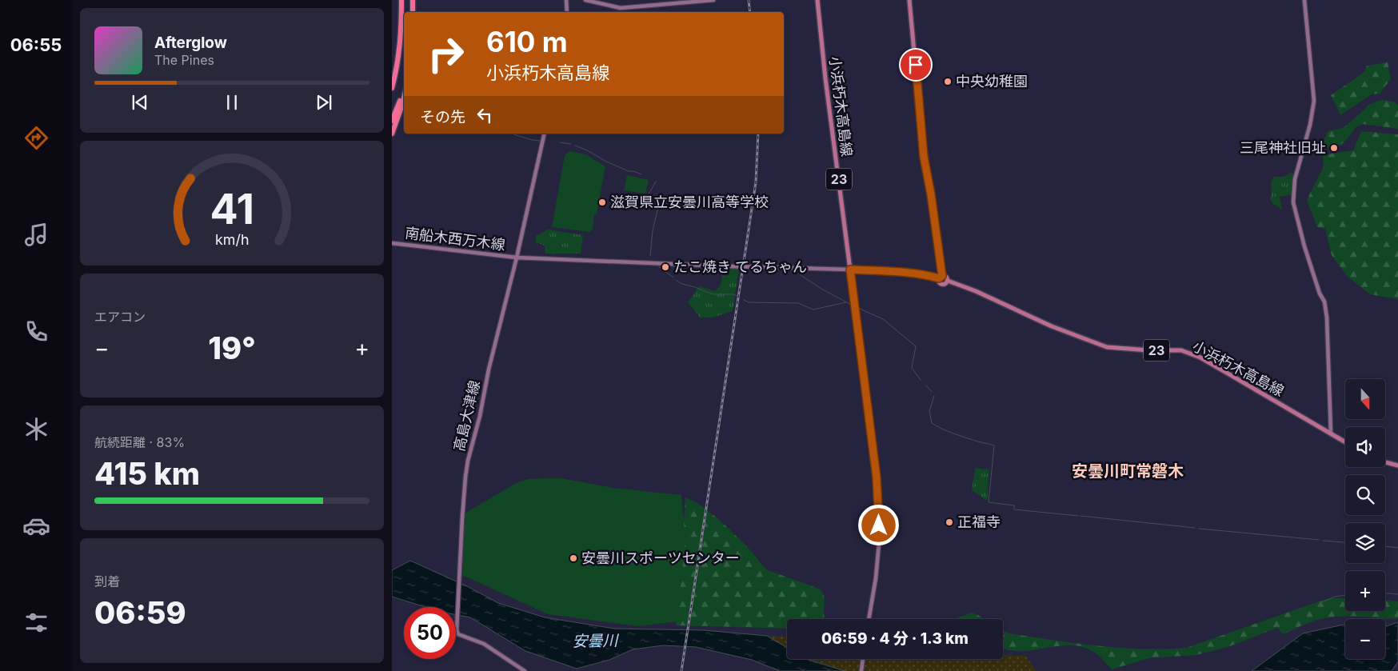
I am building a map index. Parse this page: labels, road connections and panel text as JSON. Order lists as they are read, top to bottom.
{
  "streets": {
    "main road": [
      "小浜朽木高島線",
      "23",
      "南船木西万木線",
      "高島大津線"
    ]
  },
  "crossings": [
    ["小浜朽木高島線", "南船木西万木線"],
    ["南船木西万木線", "高島大津線"]
  ],
  "districts": ["安曇川町常磐木"],
  "water": ["安曇川"],
  "places": [
    "中央幼稚園",
    "三尾神社旧址",
    "滋賀県立安曇川高等学校",
    "たこ焼き てるちゃん",
    "正福寺",
    "安曇川スポーツセンター"
  ],
  "north": "bottom",
  "page": {
    "tabs": "06:55",
    "turn": ["610 m", "小浜朽木高島線"],
    "song": ["Afterglow", "The Pines"],
    "then": "その先",
    "tile": [
      "エアコン",
      ["航続距離 · 83%", "415 km"],
      ["到着", "06:59"]
    ],
    "heat": ["−", "19°", "+"],
    "map_buttons": ["+", "−"],
    "limit": "50",
    "trip": "06:59 · 4 分 · 1.3 km",
    "gauge": ["41", "km/h"]
  }
}
